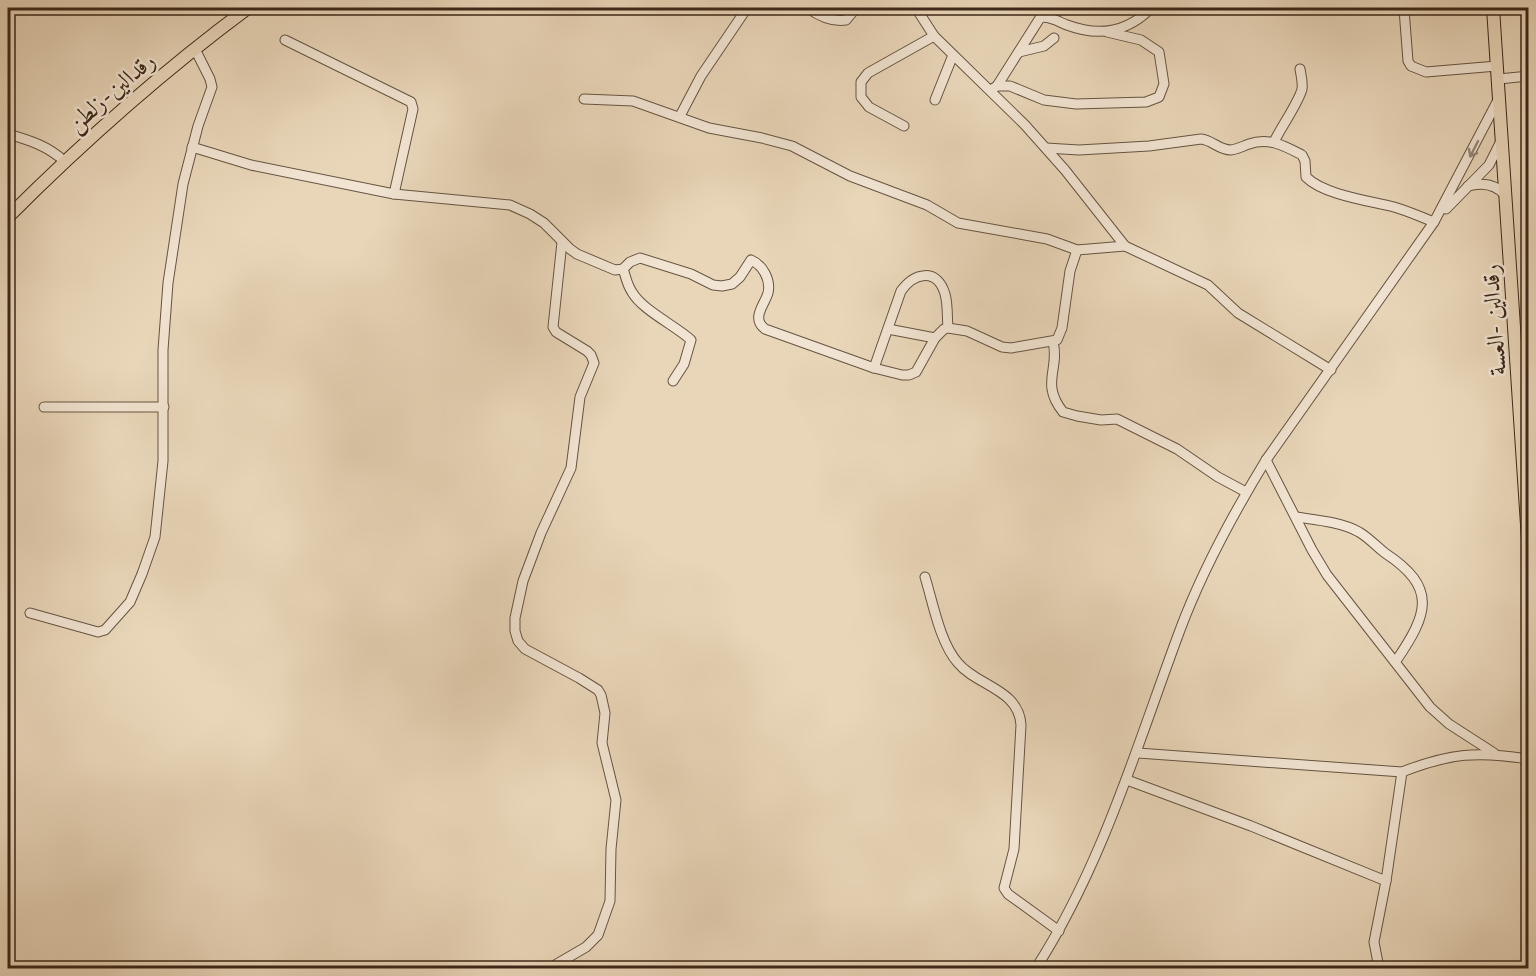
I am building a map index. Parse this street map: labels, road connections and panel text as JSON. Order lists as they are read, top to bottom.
{
  "streets": {
    "main road": ["رقدالين-زلطن", "رقدالين -العسة"]
  }
}
